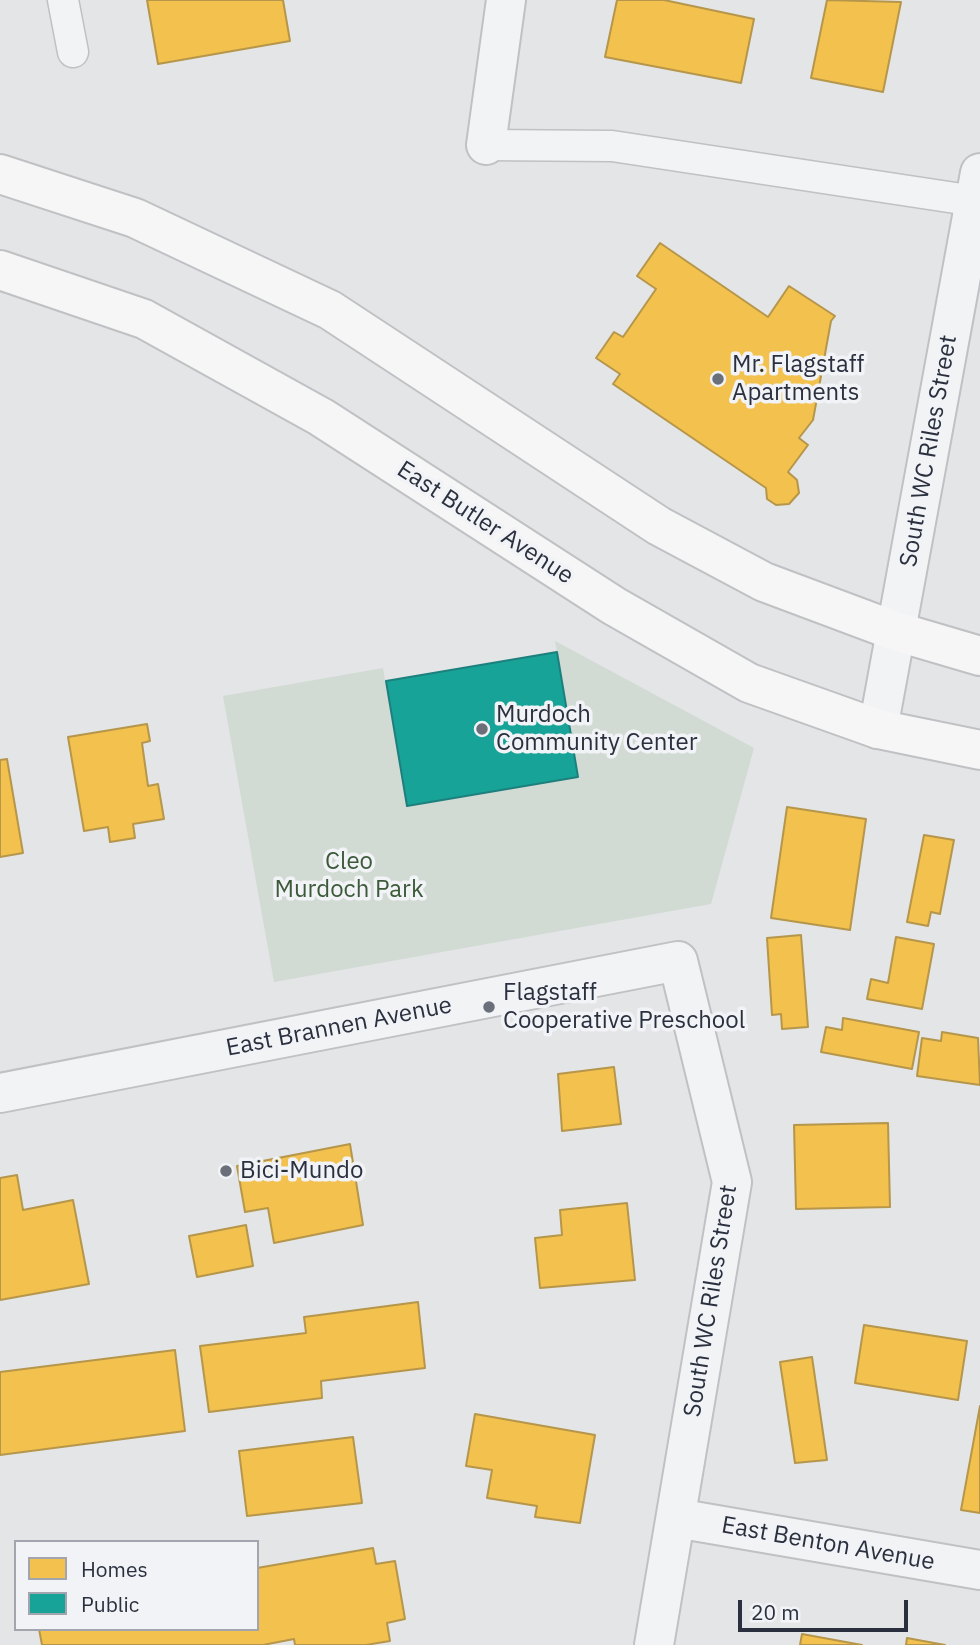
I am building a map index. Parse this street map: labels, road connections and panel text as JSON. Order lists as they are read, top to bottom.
{
  "streets": {
    "main road": ["East Butler Avenue"],
    "street": ["South WC Riles Street", "East Brannen Avenue", "East Benton Avenue"]
  },
  "crossings": [
    ["South WC Riles Street", "East Butler Avenue"],
    ["South WC Riles Street", "East Brannen Avenue"],
    ["South WC Riles Street", "East Benton Avenue"]
  ],
  "parks": ["Cleo Murdoch Park"],
  "places": [
    "Mr. Flagstaff Apartments",
    "Murdoch Community Center",
    "Flagstaff Cooperative Preschool",
    "Bici-Mundo"
  ],
  "legend": ["Homes", "Public"],
  "scale_bar": "20 m"
}
